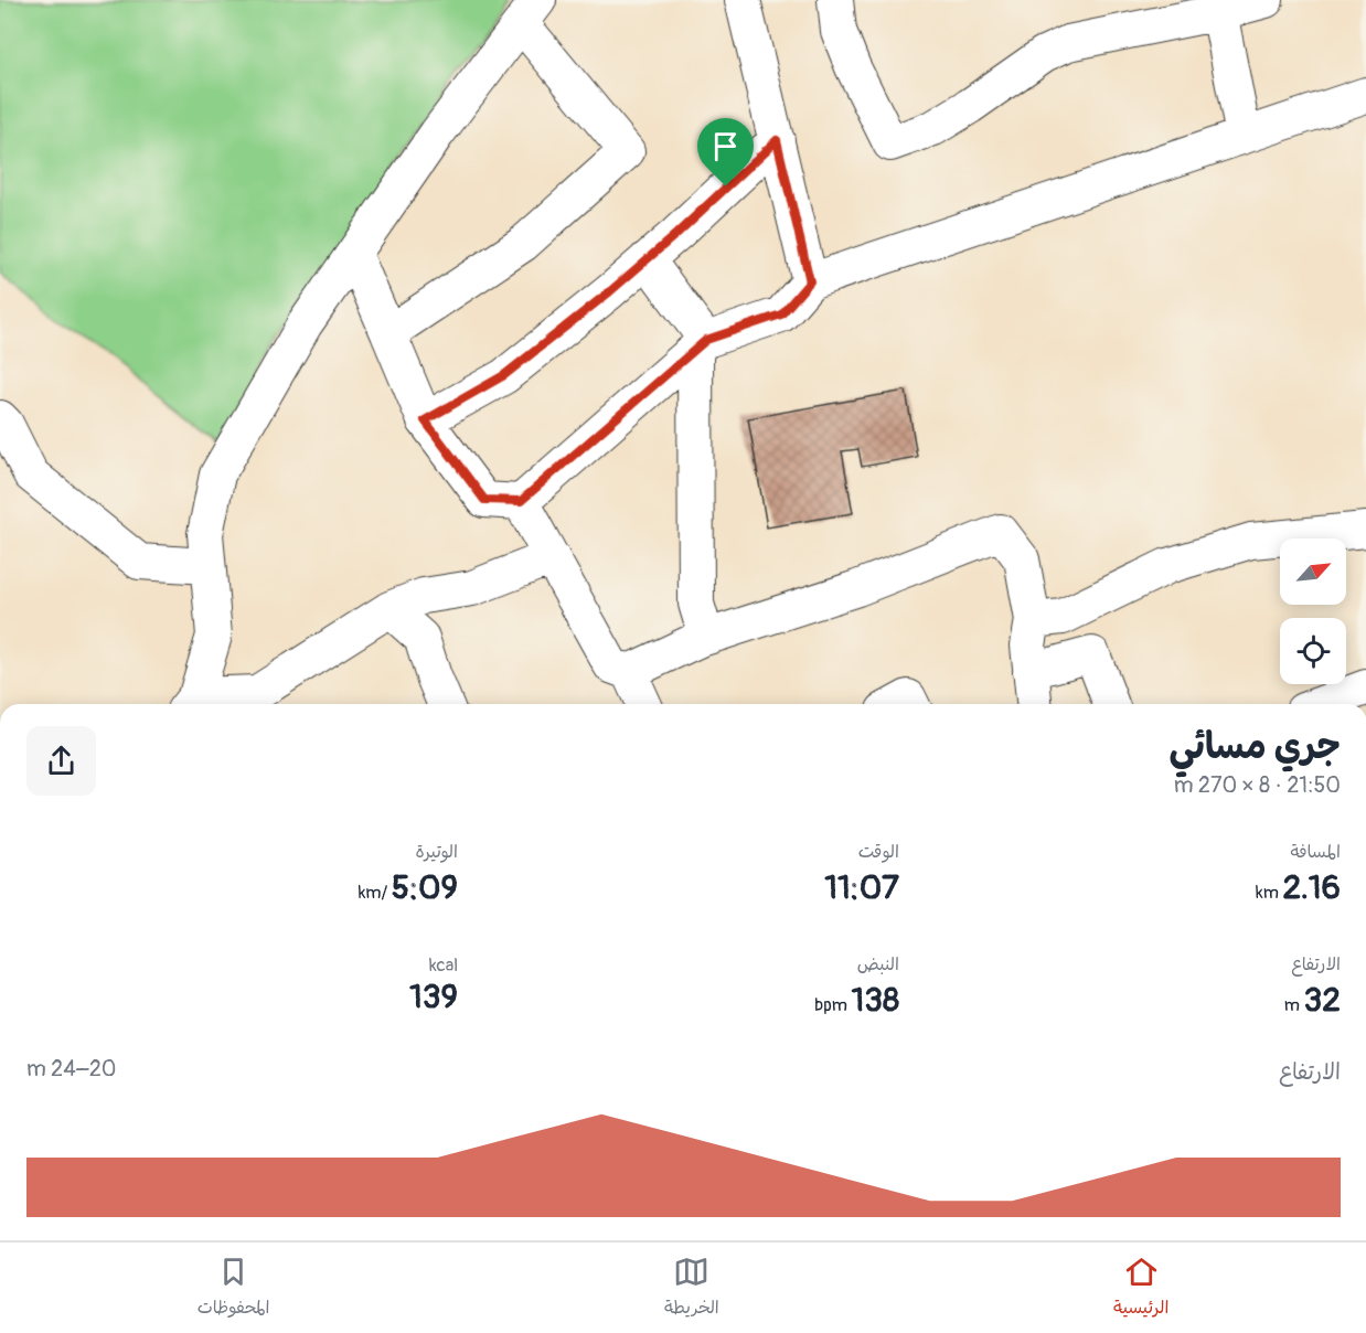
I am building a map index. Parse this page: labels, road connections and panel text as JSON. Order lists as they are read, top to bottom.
{
  "north": "top right",
  "page": {
    "heading": ["جري مسائي", "21:50 · 8 × 270 m"],
    "stats": [
      ["المسافة", "2.16 km"],
      ["الوقت", "11:07"],
      ["الوتيرة", "5:09 /km"],
      ["الارتفاع", "32 m"],
      ["النبض", "138 bpm"],
      ["kcal", "139"]
    ],
    "chart": ["الارتفاع", "20–24 m"],
    "tabs": ["الرئيسية", "الخريطة", "المحفوظات"]
  }
}
